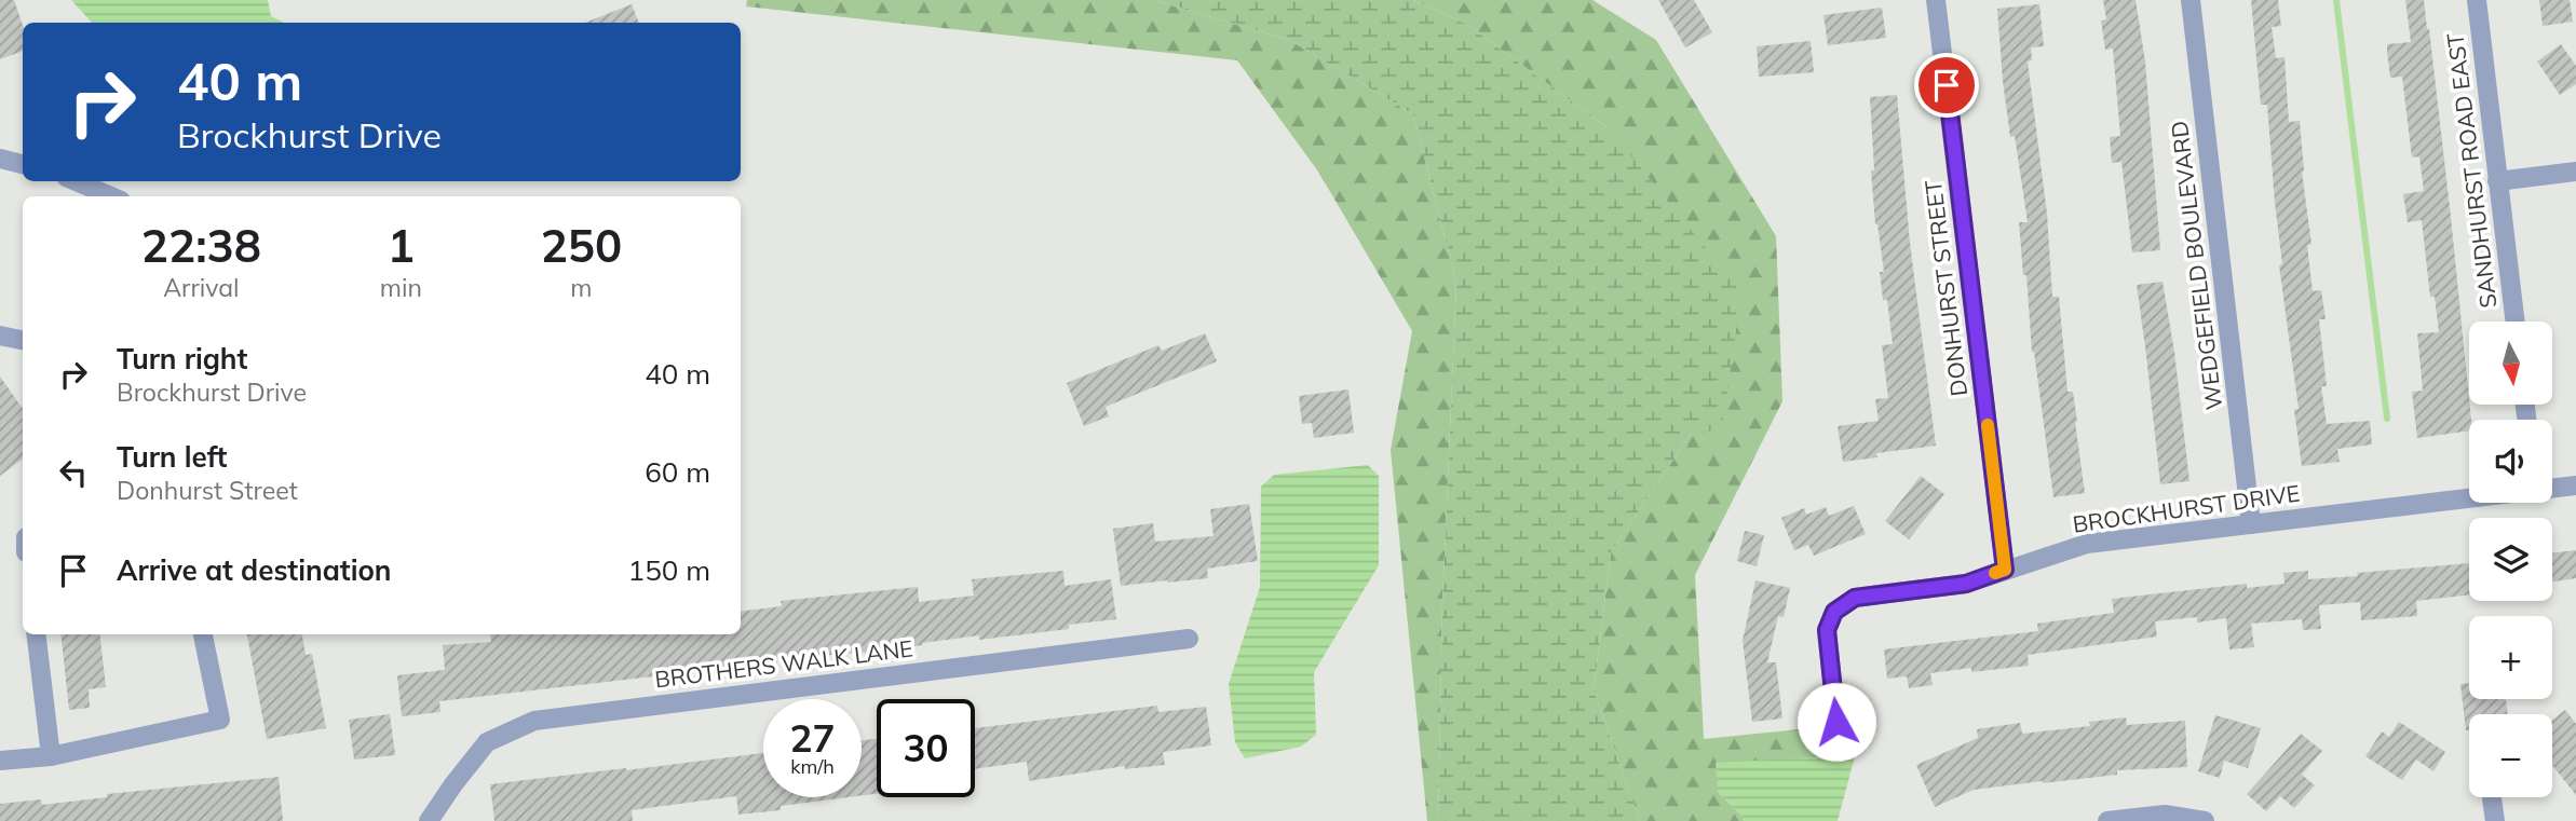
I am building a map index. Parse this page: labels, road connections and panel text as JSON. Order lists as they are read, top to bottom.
{
  "streets": {
    "street": [
      "SANDHURST ROAD EAST",
      "WEDGEFIELD BOULEVARD",
      "DONHURST STREET",
      "BROCKHURST DRIVE",
      "BROTHERS WALK LANE"
    ]
  },
  "crossings": [
    ["WEDGEFIELD BOULEVARD", "BROCKHURST DRIVE"],
    ["DONHURST STREET", "BROCKHURST DRIVE"]
  ],
  "north": "bottom",
  "page": {
    "turn": ["40 m", "Brockhurst Drive"],
    "eta": [
      "22:38",
      "Arrival",
      "1",
      "min",
      "250",
      "m"
    ],
    "map_buttons": ["+", "−"],
    "list": [
      {
        "name": "Turn right",
        "note": "Brockhurst Drive",
        "value": "40 m"
      },
      {
        "name": "Turn left",
        "note": "Donhurst Street",
        "value": "60 m"
      },
      {
        "name": "Arrive at destination",
        "value": "150 m"
      }
    ],
    "speed": "27 km/h",
    "limit": "30"
  }
}
